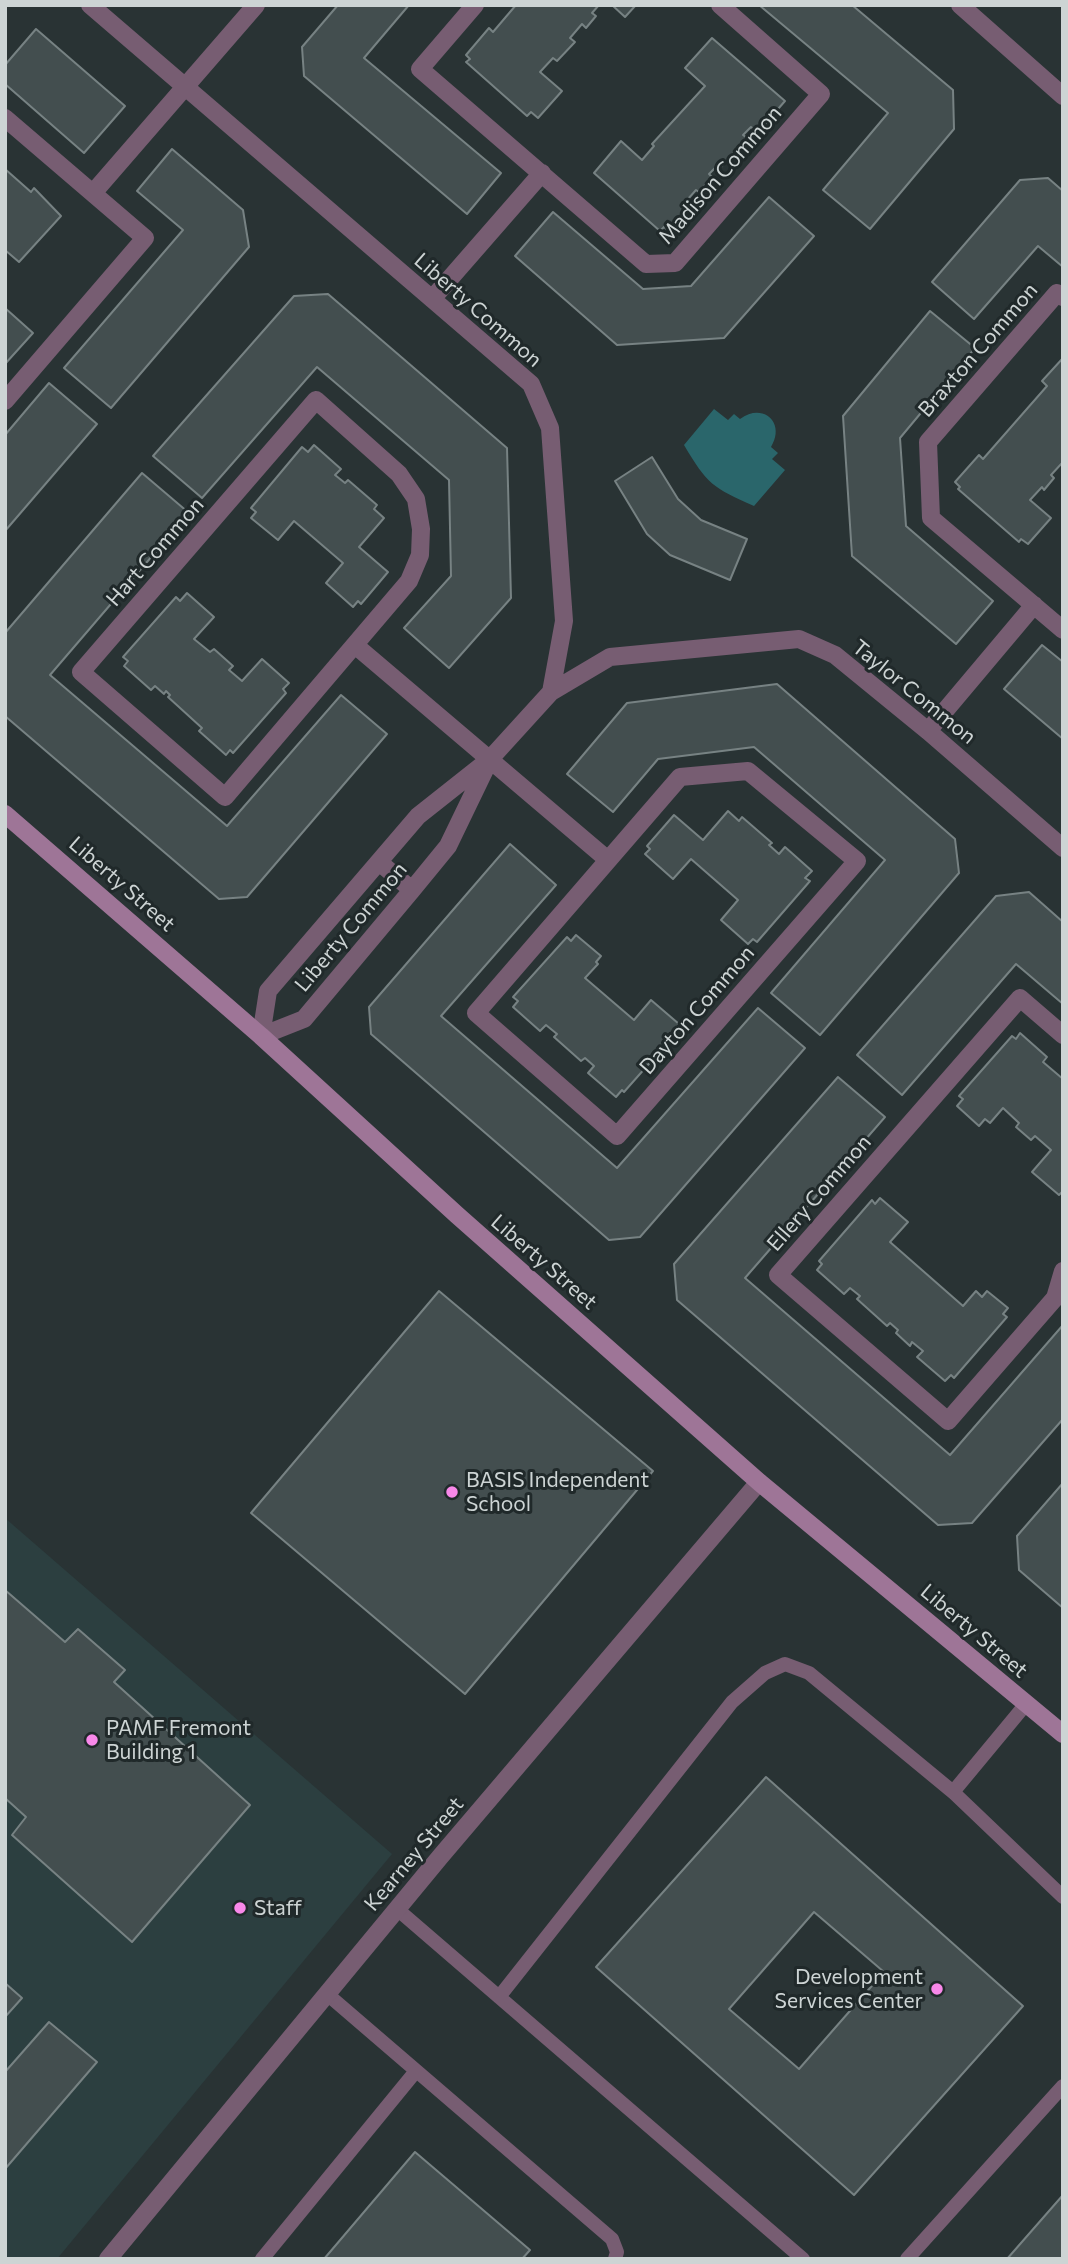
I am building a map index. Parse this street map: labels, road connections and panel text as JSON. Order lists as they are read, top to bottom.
{
  "streets": {
    "street": [
      "Madison Common",
      "Liberty Common",
      "Braxton Common",
      "Hart Common",
      "Taylor Common",
      "Liberty Street",
      "Dayton Common",
      "Ellery Common",
      "Kearney Street"
    ]
  },
  "crossings": [
    ["Liberty Common", "Taylor Common"],
    ["Liberty Common", "Liberty Street"],
    ["Liberty Street", "Kearney Street"]
  ],
  "places": [
    "BASIS Independent School",
    "PAMF Fremont Building 1",
    "Staff",
    "Development Services Center"
  ]
}
